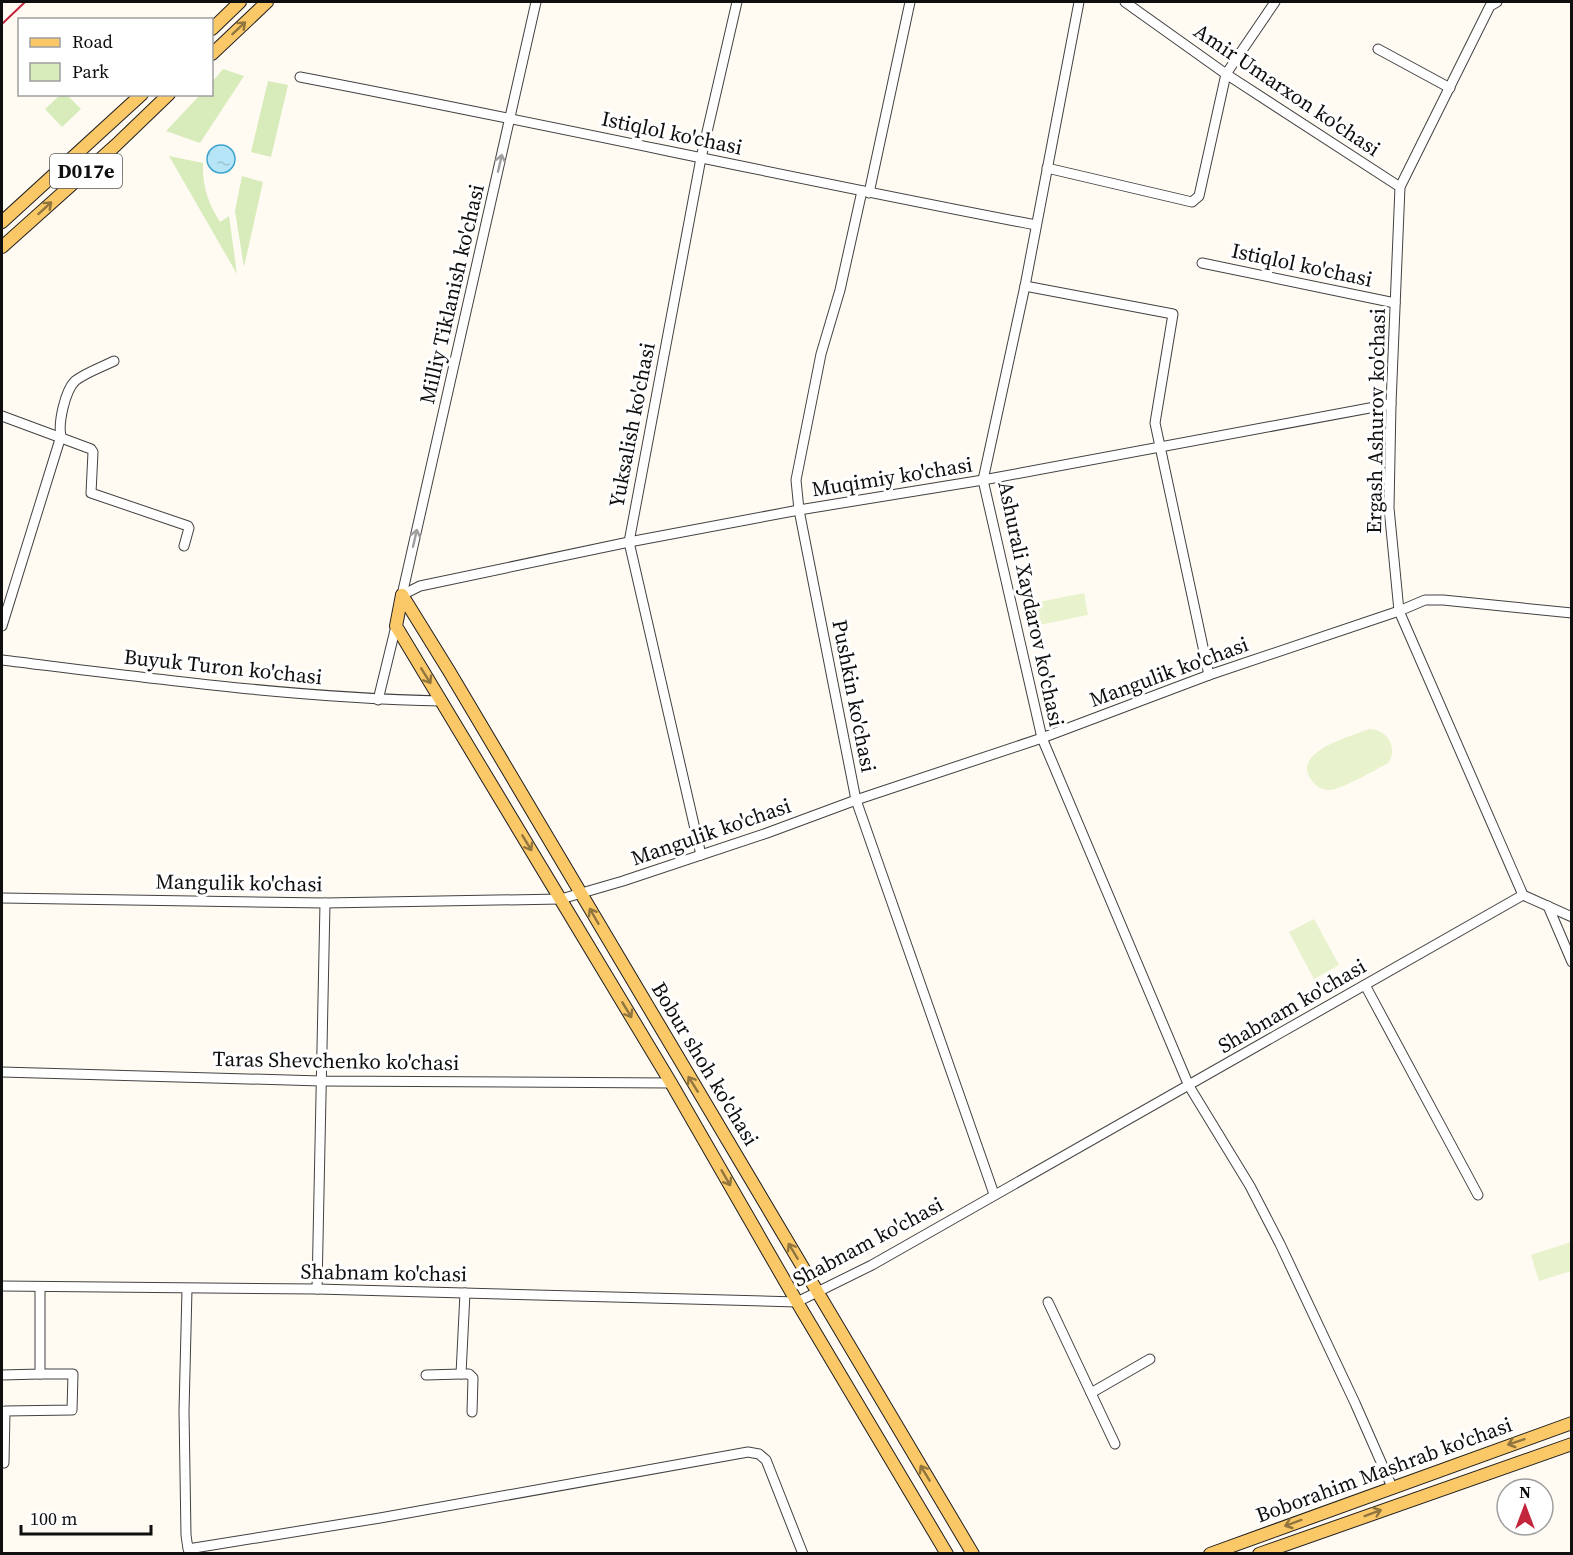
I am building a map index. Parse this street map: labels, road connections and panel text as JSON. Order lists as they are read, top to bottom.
{
  "streets": {
    "main road": ["D017e", "Bobur shoh ko'chasi", "Boborahim Mashrab ko'chasi"],
    "street": [
      "Amir Umarxon ko'chasi",
      "Istiqlol ko'chasi",
      "Milliy Tiklanish ko'chasi",
      "Ergash Ashurov ko'chasi",
      "Yuksalish ko'chasi",
      "Muqimiy ko'chasi",
      "Ashurali Xaydarov ko'chasi",
      "Buyuk Turon ko'chasi",
      "Mangulik ko'chasi",
      "Pushkin ko'chasi",
      "Shabnam ko'chasi",
      "Taras Shevchenko ko'chasi"
    ]
  },
  "crossings": [
    ["Amir Umarxon ko'chasi", "Ergash Ashurov ko'chasi"],
    ["Istiqlol ko'chasi", "Milliy Tiklanish ko'chasi"],
    ["Istiqlol ko'chasi", "Ergash Ashurov ko'chasi"],
    ["Istiqlol ko'chasi", "Yuksalish ko'chasi"],
    ["Istiqlol ko'chasi", "Ashurali Xaydarov ko'chasi"],
    ["Istiqlol ko'chasi", "Pushkin ko'chasi"],
    ["Milliy Tiklanish ko'chasi", "Muqimiy ko'chasi"],
    ["Milliy Tiklanish ko'chasi", "Bobur shoh ko'chasi"],
    ["Ergash Ashurov ko'chasi", "Muqimiy ko'chasi"],
    ["Ergash Ashurov ko'chasi", "Mangulik ko'chasi"],
    ["Ergash Ashurov ko'chasi", "Shabnam ko'chasi"],
    ["Yuksalish ko'chasi", "Muqimiy ko'chasi"],
    ["Yuksalish ko'chasi", "Mangulik ko'chasi"],
    ["Muqimiy ko'chasi", "Ashurali Xaydarov ko'chasi"],
    ["Muqimiy ko'chasi", "Pushkin ko'chasi"],
    ["Muqimiy ko'chasi", "Bobur shoh ko'chasi"],
    ["Ashurali Xaydarov ko'chasi", "Mangulik ko'chasi"],
    ["Ashurali Xaydarov ko'chasi", "Shabnam ko'chasi"],
    ["Ashurali Xaydarov ko'chasi", "Boborahim Mashrab ko'chasi"],
    ["Buyuk Turon ko'chasi", "Bobur shoh ko'chasi"],
    ["Mangulik ko'chasi", "Pushkin ko'chasi"],
    ["Mangulik ko'chasi", "Bobur shoh ko'chasi"],
    ["Pushkin ko'chasi", "Shabnam ko'chasi"],
    ["Shabnam ko'chasi", "Bobur shoh ko'chasi"],
    ["Taras Shevchenko ko'chasi", "Bobur shoh ko'chasi"]
  ],
  "one_way": ["Milliy Tiklanish ko'chasi"],
  "legend": ["Road", "Park"],
  "scale_bar": "100 m",
  "north": "top"
}
